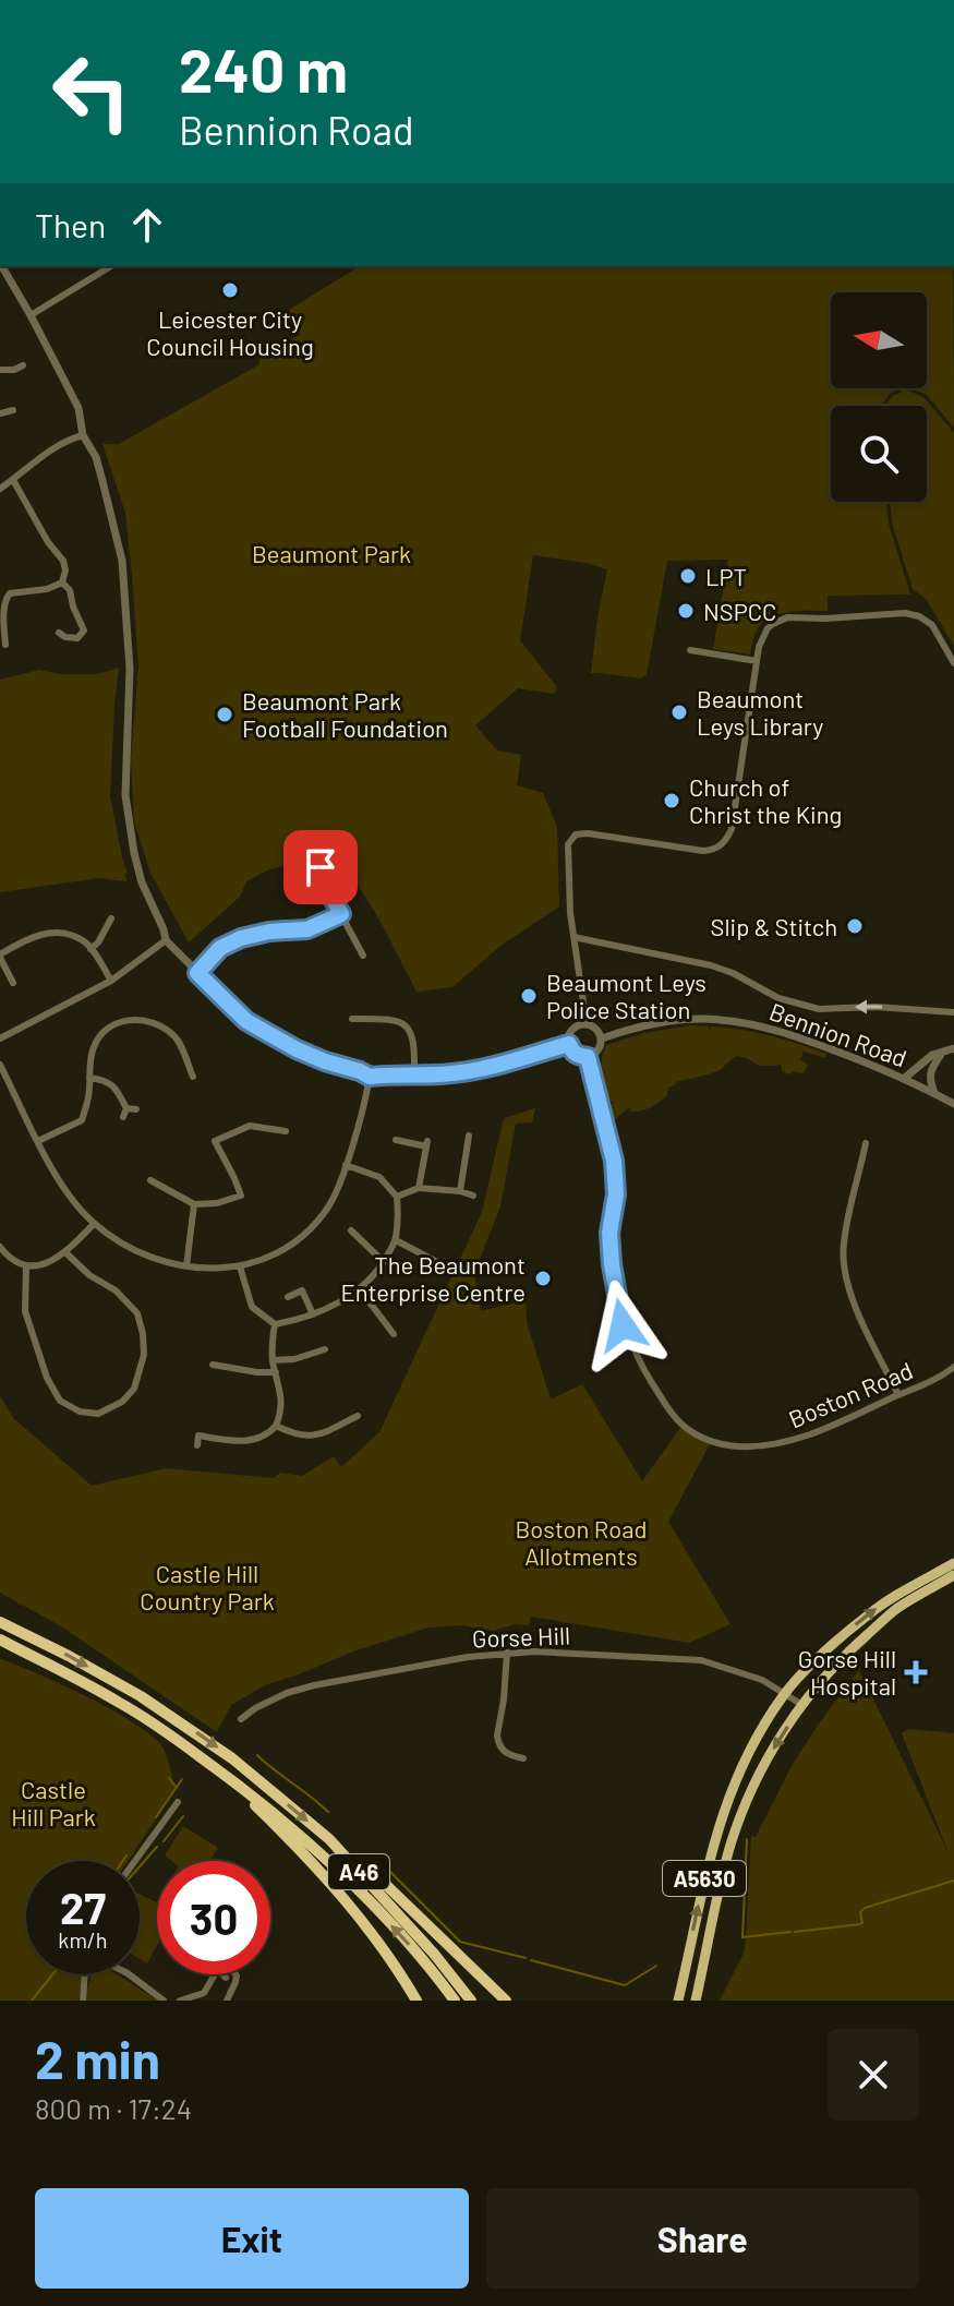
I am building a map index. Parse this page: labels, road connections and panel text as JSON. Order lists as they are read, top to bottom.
{
  "streets": {
    "highway": ["A46"],
    "main road": ["A5630"],
    "street": ["Bennion Road", "Boston Road", "Gorse Hill"]
  },
  "crossings": [
    ["Bennion Road", "Boston Road"],
    ["Gorse Hill", "A5630"]
  ],
  "parks": [
    "Beaumont Park",
    "Boston Road Allotments",
    "Castle Hill Country Park",
    "Castle Hill Park"
  ],
  "places": {
    "other": [
      "Leicester City Council Housing",
      "LPT",
      "NSPCC",
      "Beaumont Leys Library",
      "Beaumont Park Football Foundation",
      "Church of Christ the King",
      "Slip & Stitch",
      "Beaumont Leys Police Station",
      "The Beaumont Enterprise Centre"
    ],
    "health": ["Gorse Hill Hospital"]
  },
  "north": "left",
  "page": {
    "turn": ["240 m", "Bennion Road"],
    "then": "Then",
    "speed": "27 km/h",
    "limit": "30",
    "heading": ["2 min", "800 m · 17:24"],
    "buttons": ["Exit", "Share"]
  }
}
